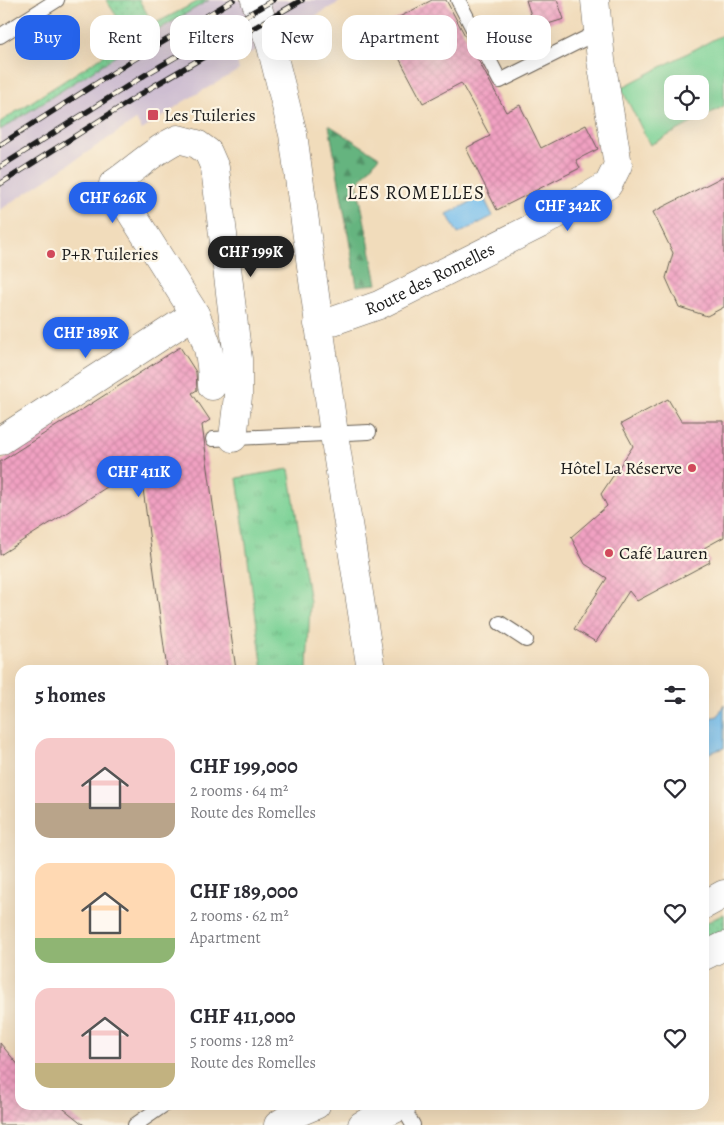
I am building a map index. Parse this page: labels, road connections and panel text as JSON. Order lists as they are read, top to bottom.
{
  "streets": {
    "street": ["Route des Romelles"]
  },
  "districts": ["LES ROMELLES"],
  "places": {
    "transit": ["Les Tuileries"],
    "other": ["P+R Tuileries", "Hôtel La Réserve", "Café Lauren"]
  },
  "page": {
    "chip": [
      "Buy",
      "Rent",
      "Filters",
      "New",
      "Apartment",
      "House"
    ],
    "price": [
      "CHF 626K",
      "CHF 342K",
      "CHF 199K",
      "CHF 189K",
      "CHF 411K"
    ],
    "heading": "5 homes",
    "list": [
      {
        "name": "CHF 199,000",
        "note": "2 rooms · 64 m² · Route des Romelles"
      },
      {
        "name": "CHF 189,000",
        "note": "2 rooms · 62 m² · Apartment"
      },
      {
        "name": "CHF 411,000",
        "note": "5 rooms · 128 m² · Route des Romelles"
      }
    ]
  }
}
